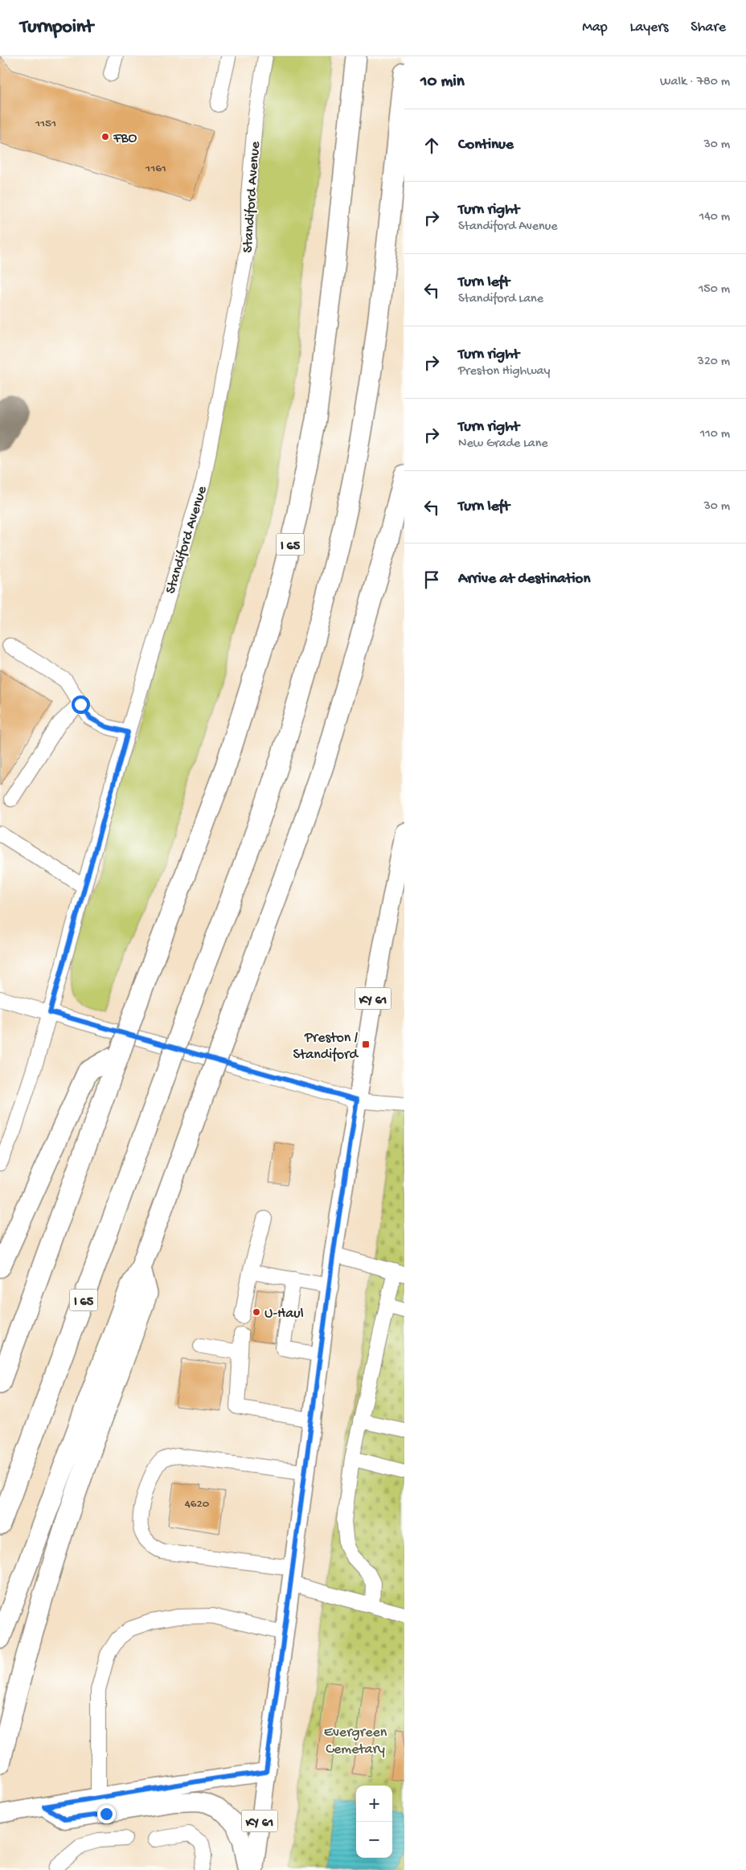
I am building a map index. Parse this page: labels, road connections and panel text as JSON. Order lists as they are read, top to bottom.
{
  "streets": {
    "highway": ["I 65"],
    "main road": ["KY 61"],
    "street": ["Standiford Avenue"]
  },
  "parks": ["Evergreen Cemetary"],
  "places": {
    "other": ["FBO", "U-Haul"],
    "transit": ["Preston / Standiford"]
  },
  "house_numbers": ["1151", "1161", "4620"],
  "page": {
    "header": "Turnpoint",
    "nav": ["Map", "Layers", "Share"],
    "heading": ["10 min", "Walk · 780 m"],
    "list": [
      ["Continue", "30 m"],
      ["Turn right", "Standiford Avenue", "140 m"],
      ["Turn left", "Standiford Lane", "150 m"],
      ["Turn right", "Preston Highway", "320 m"],
      ["Turn right", "New Grade Lane", "110 m"],
      ["Turn left", "30 m"],
      "Arrive at destination"
    ],
    "map_buttons": ["+", "−"]
  }
}
